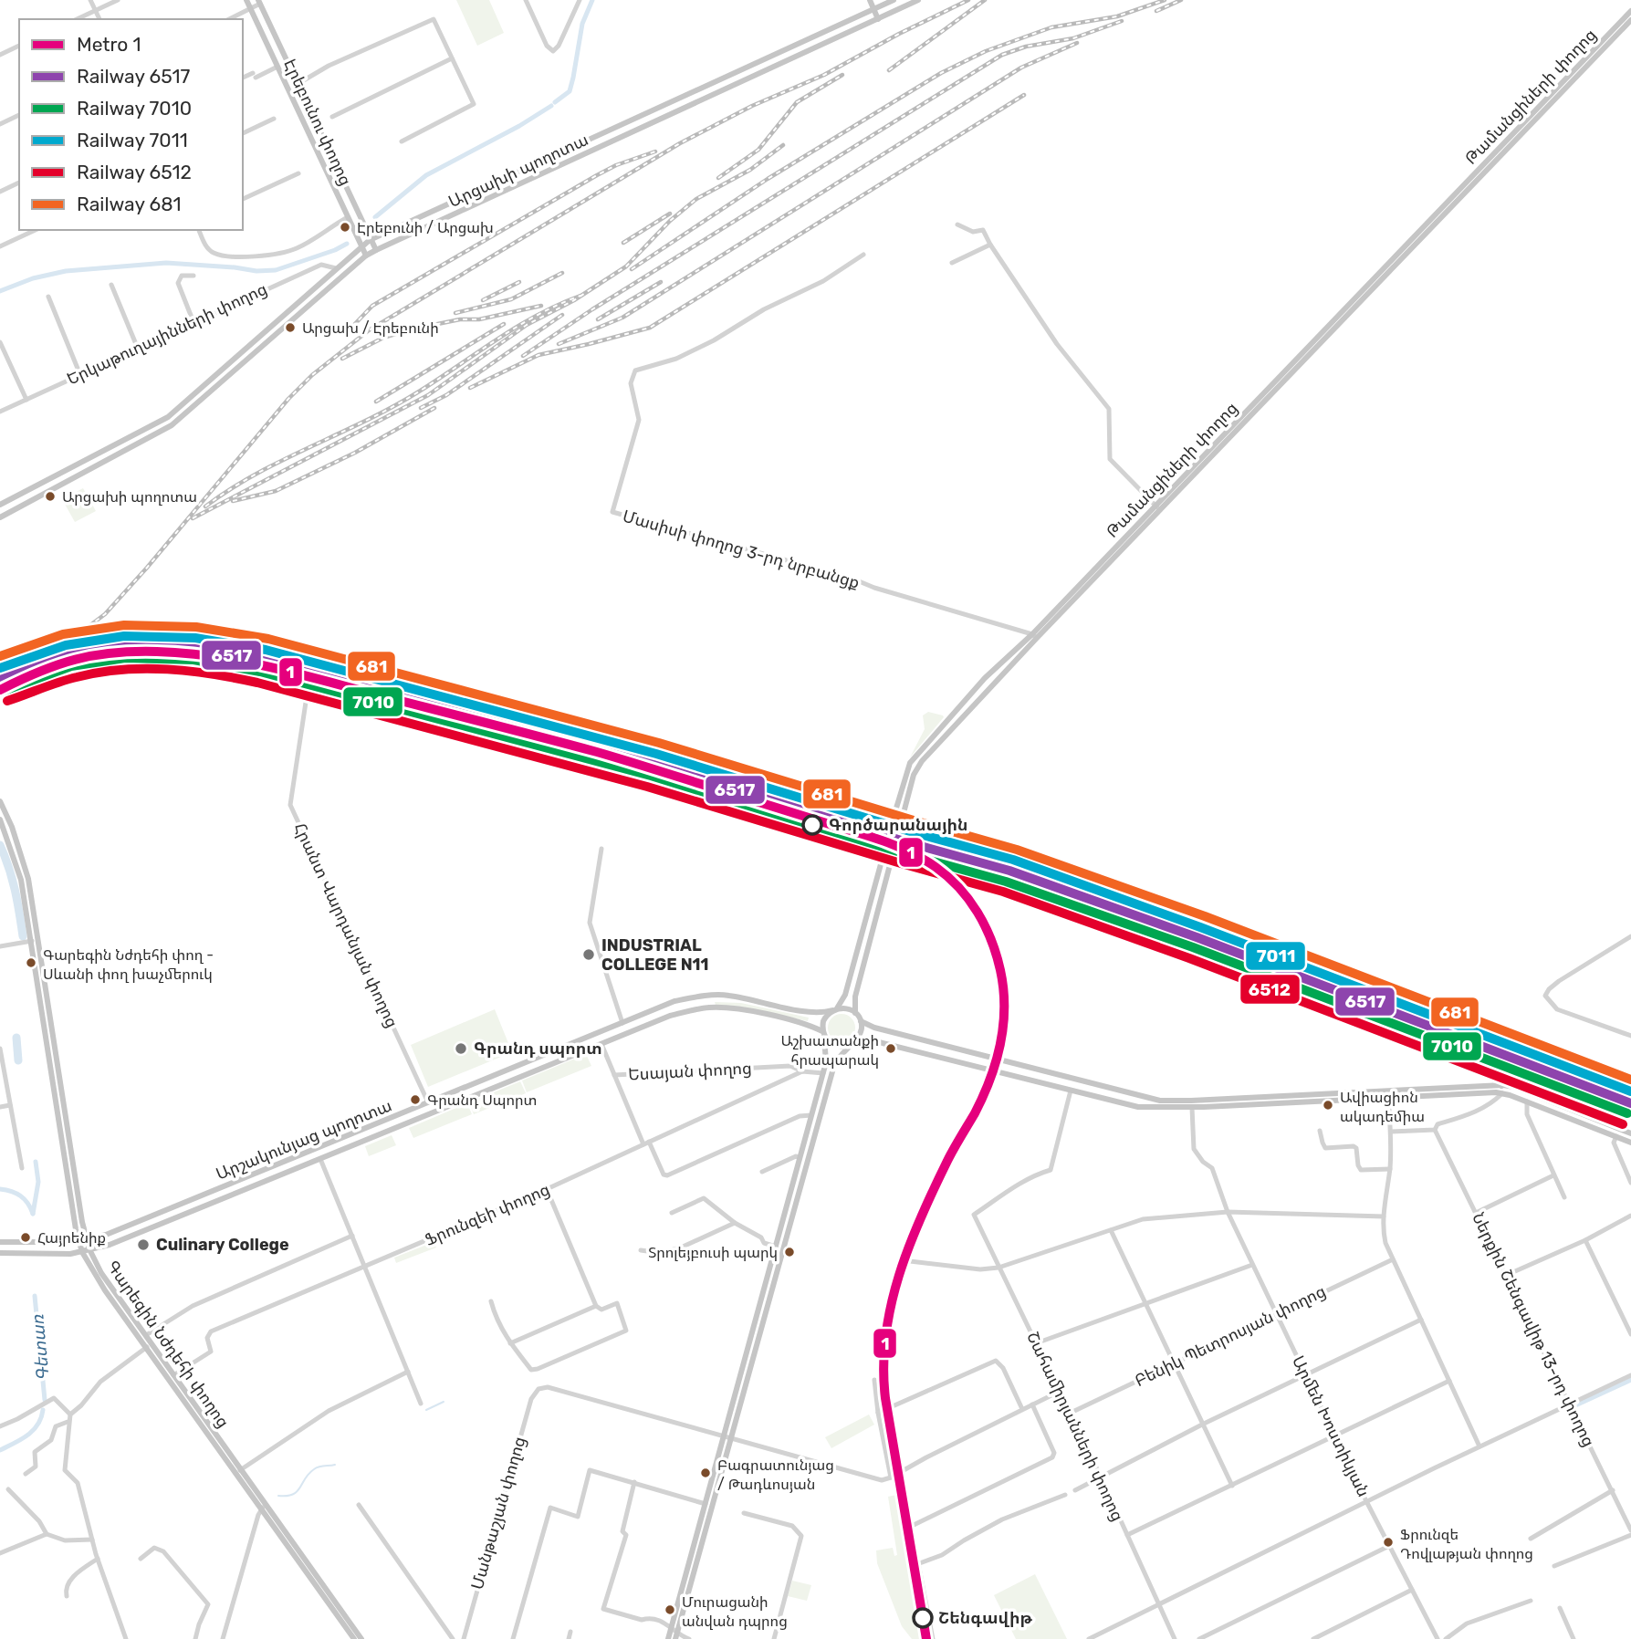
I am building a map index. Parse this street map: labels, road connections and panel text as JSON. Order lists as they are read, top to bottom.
{
  "streets": {
    "main road": [
      "Թամանցիների փողոց",
      "Էրեբունու փողոց",
      "Արցախի պողոտա",
      "Արշակունյաց պողոտա",
      "Գարեգին Նժդեհի փողոց"
    ],
    "street": [
      "Երկաթուղայինների փողոց",
      "Մասիսի փողոց 3-րդ նրբանցք",
      "Հրանտ Վարդանյան փողոց",
      "Եսայան փողոց",
      "Ֆրունզեի փողոց",
      "Ներքին Շենգավիթ 13-րդ փողոց",
      "Բենիկ Պետրոսյան փողոց",
      "Շահամիրյանների փողոց",
      "Արմեն Խոստիկյան",
      "Մանթաշյան փողոց"
    ]
  },
  "crossings": [
    ["Թամանցիների փողոց", "Մասիսի փողոց 3-րդ նրբանցք"],
    ["Թամանցիների փողոց", "Արշակունյաց պողոտա"],
    ["Էրեբունու փողոց", "Արցախի պողոտա"],
    ["Արցախի պողոտա", "Երկաթուղայինների փողոց"],
    ["Հրանտ Վարդանյան փողոց", "Արշակունյաց պողոտա"],
    ["Եսայան փողոց", "Ֆրունզեի փողոց"],
    ["Արշակունյաց պողոտա", "Գարեգին Նժդեհի փողոց"],
    ["Ֆրունզեի փողոց", "Գարեգին Նժդեհի փողոց"],
    ["Բենիկ Պետրոսյան փողոց", "Շահամիրյանների փողոց"],
    ["Բենիկ Պետրոսյան փողոց", "Արմեն Խոստիկյան"]
  ],
  "water": ["Գետառ"],
  "places": [
    "Էրեբունի / Արցախ",
    "Արցախ / Էրեբունի",
    "Արցախի պողոտա",
    "Գործարանային",
    "INDUSTRIAL COLLEGE N11",
    "Գարեգին Նժդեհի փող - Սևանի փող խաչմերուկ",
    "Գրանդ սպորտ",
    "Աշխատանքի հրապարակ",
    "Գրանդ Սպորտ",
    "Ավիացիոն ակադեմիա",
    "Հայրենիք",
    "Culinary College",
    "Տրոլեյբուսի պարկ",
    "Բագրատունյաց / Թադևոսյան",
    "Ֆրունզե Դովլաթյան փողոց",
    "Մուրացանի անվան դպրոց",
    "Շենգավիթ"
  ],
  "lines": [
    "rail line 681",
    "rail line 7011",
    "rail line 6517",
    "metro line 1",
    "rail line 7010",
    "rail line 6512"
  ],
  "legend": [
    "Metro 1",
    "Railway 6517",
    "Railway 7010",
    "Railway 7011",
    "Railway 6512",
    "Railway 681"
  ]
}
